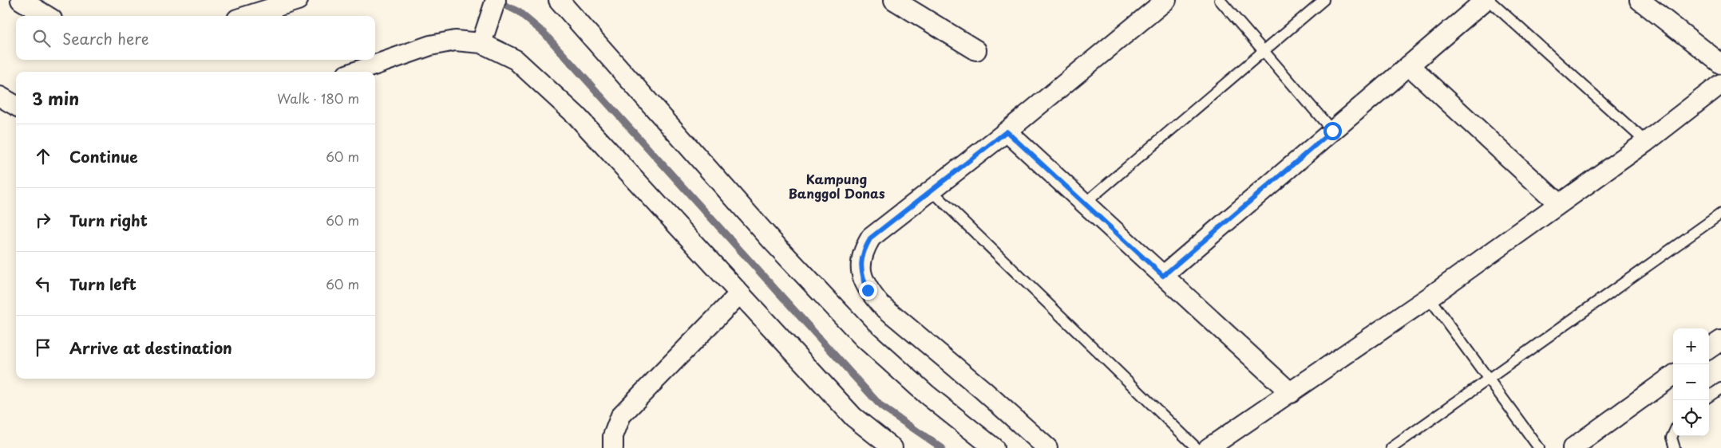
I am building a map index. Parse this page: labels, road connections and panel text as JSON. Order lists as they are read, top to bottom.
{
  "districts": ["Kampung Banggol Donas"],
  "page": {
    "search": "Search here",
    "heading": ["3 min", "Walk · 180 m"],
    "list": [
      ["Continue", "60 m"],
      ["Turn right", "60 m"],
      ["Turn left", "60 m"],
      "Arrive at destination"
    ],
    "map_buttons": ["+", "−"]
  }
}
